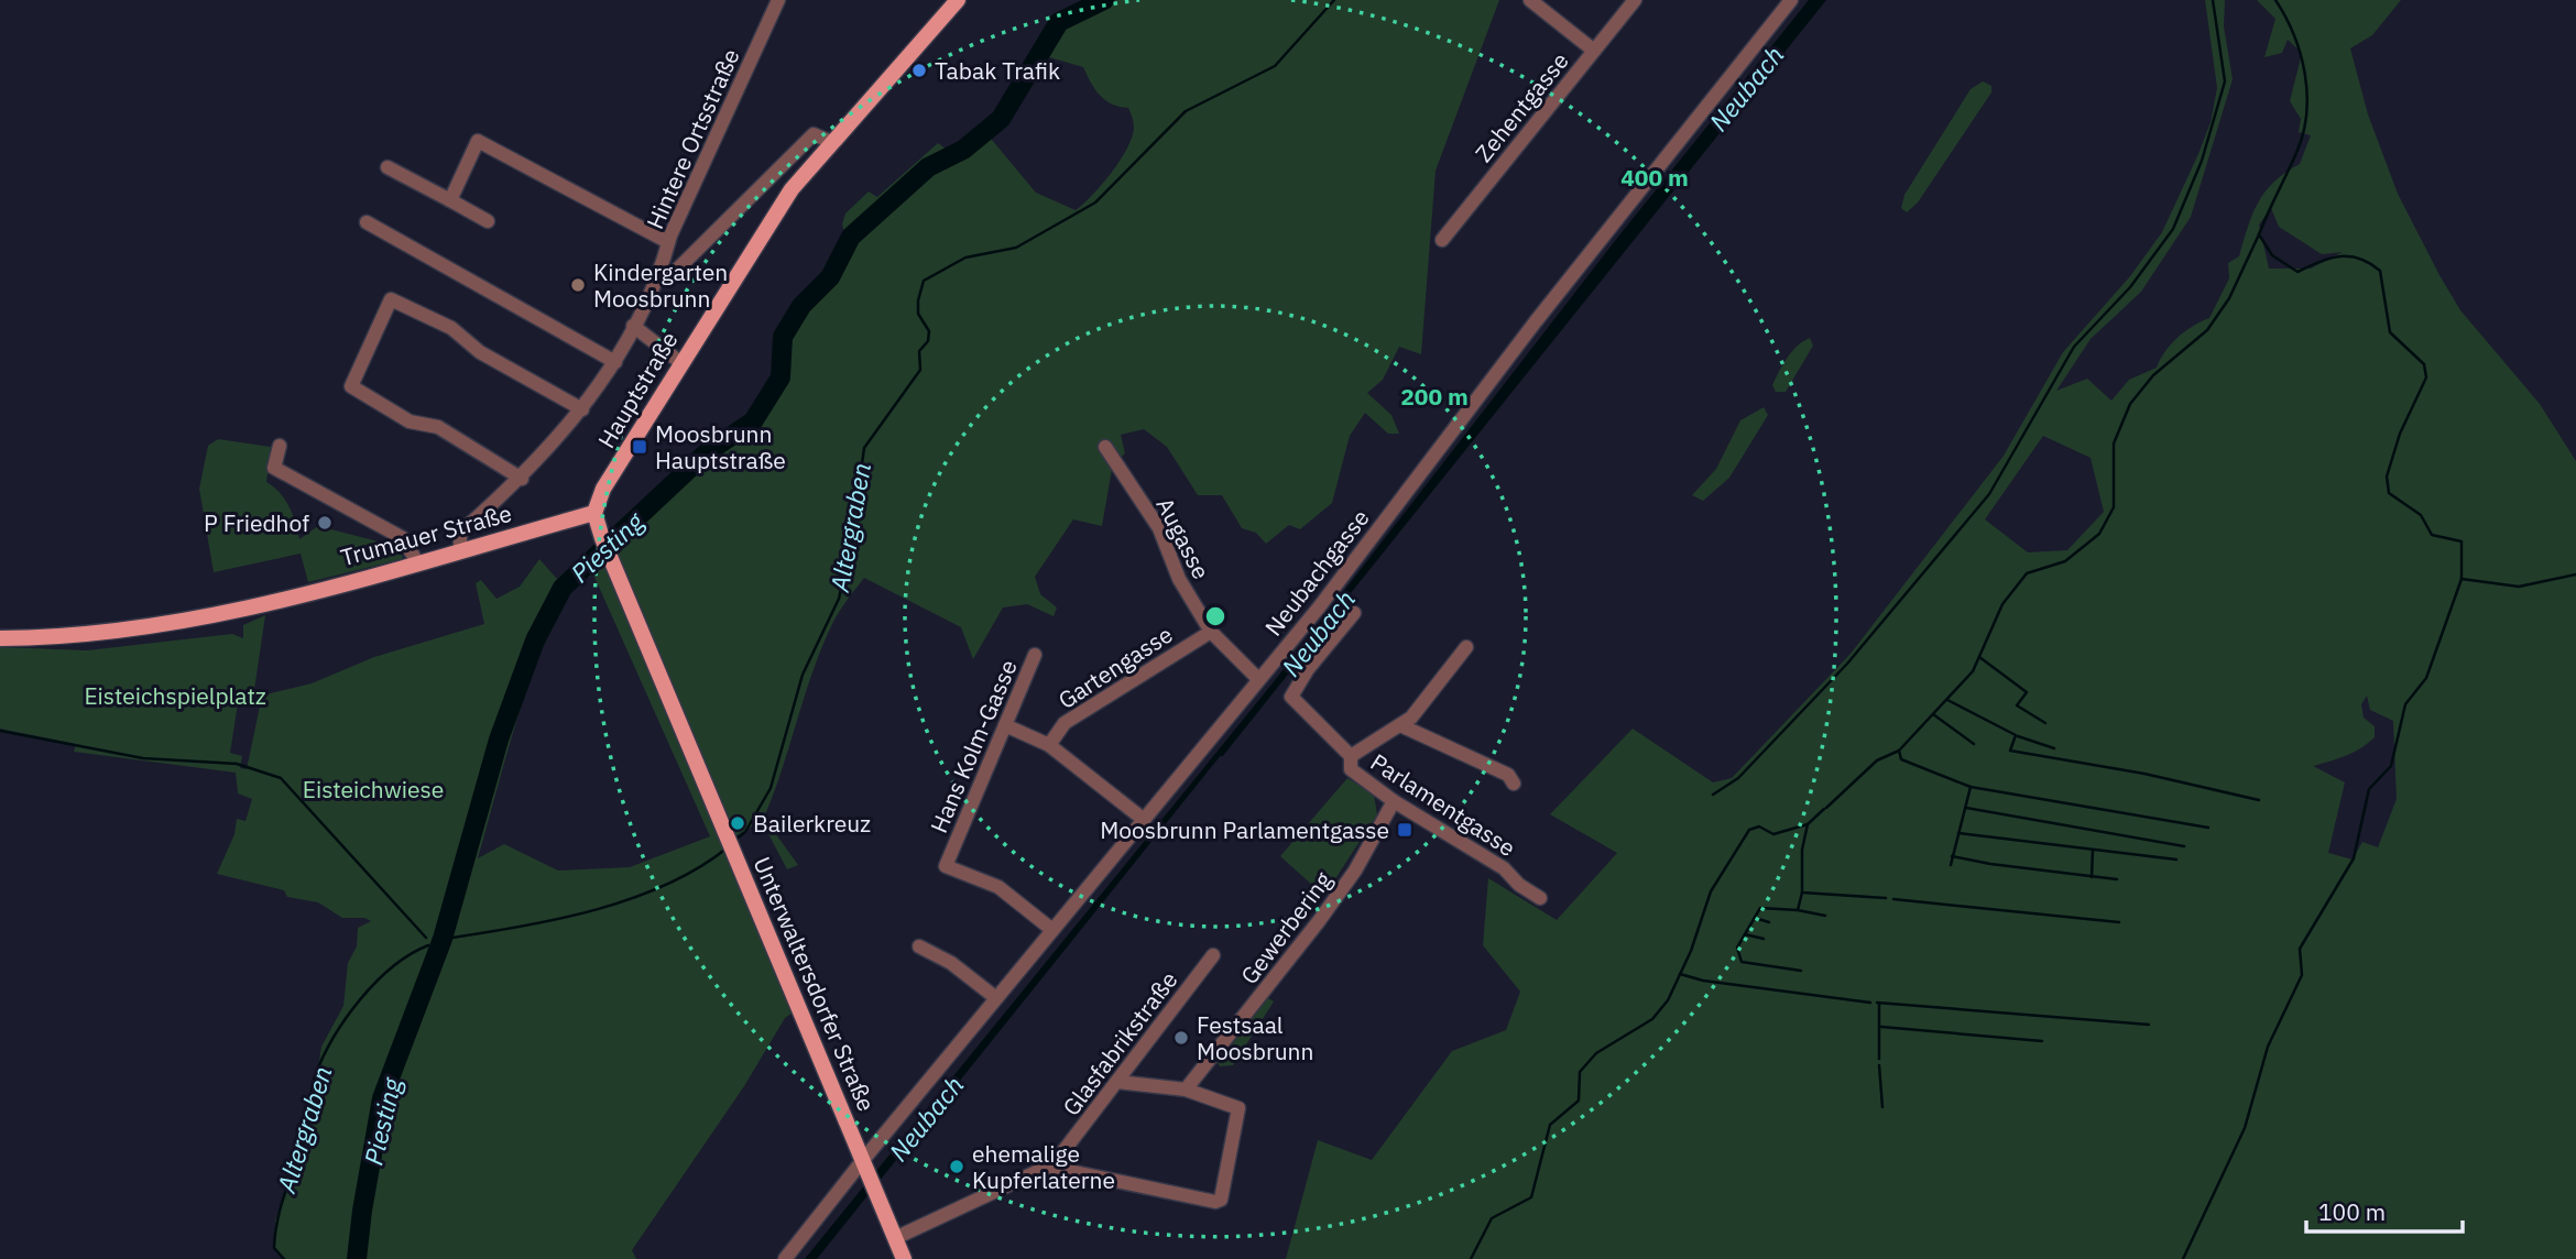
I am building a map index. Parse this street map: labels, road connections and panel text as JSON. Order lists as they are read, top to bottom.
{
  "streets": {
    "main road": ["Hauptstraße", "Trumauer Straße", "Unterwaltersdorfer Straße"],
    "street": [
      "Zehentgasse",
      "Hintere Ortsstraße",
      "Augasse",
      "Neubachgasse",
      "Gartengasse",
      "Hans Kolm-Gasse",
      "Parlamentgasse",
      "Gewerbering",
      "Glasfabrikstraße"
    ]
  },
  "crossings": [
    ["Hintere Ortsstraße", "Trumauer Straße"],
    ["Hauptstraße", "Trumauer Straße"],
    ["Hauptstraße", "Unterwaltersdorfer Straße"],
    ["Trumauer Straße", "Unterwaltersdorfer Straße"],
    ["Augasse", "Neubachgasse"],
    ["Augasse", "Gartengasse"],
    ["Neubachgasse", "Hans Kolm-Gasse"],
    ["Neubachgasse", "Unterwaltersdorfer Straße"],
    ["Parlamentgasse", "Gewerbering"],
    ["Unterwaltersdorfer Straße", "Glasfabrikstraße"]
  ],
  "water": ["Neubach", "Altergraben", "Piesting"],
  "parks": ["Eisteichspielplatz", "Eisteichwiese"],
  "places": {
    "other": [
      "Tabak Trafik",
      "Kindergarten Moosbrunn",
      "P Friedhof",
      "Bailerkreuz",
      "Festsaal Moosbrunn",
      "ehemalige Kupferlaterne"
    ],
    "transit": ["Moosbrunn Hauptstraße", "Moosbrunn Parlamentgasse"]
  },
  "scale_bar": "100 m",
  "rings": ["400 m", "200 m"]
}
